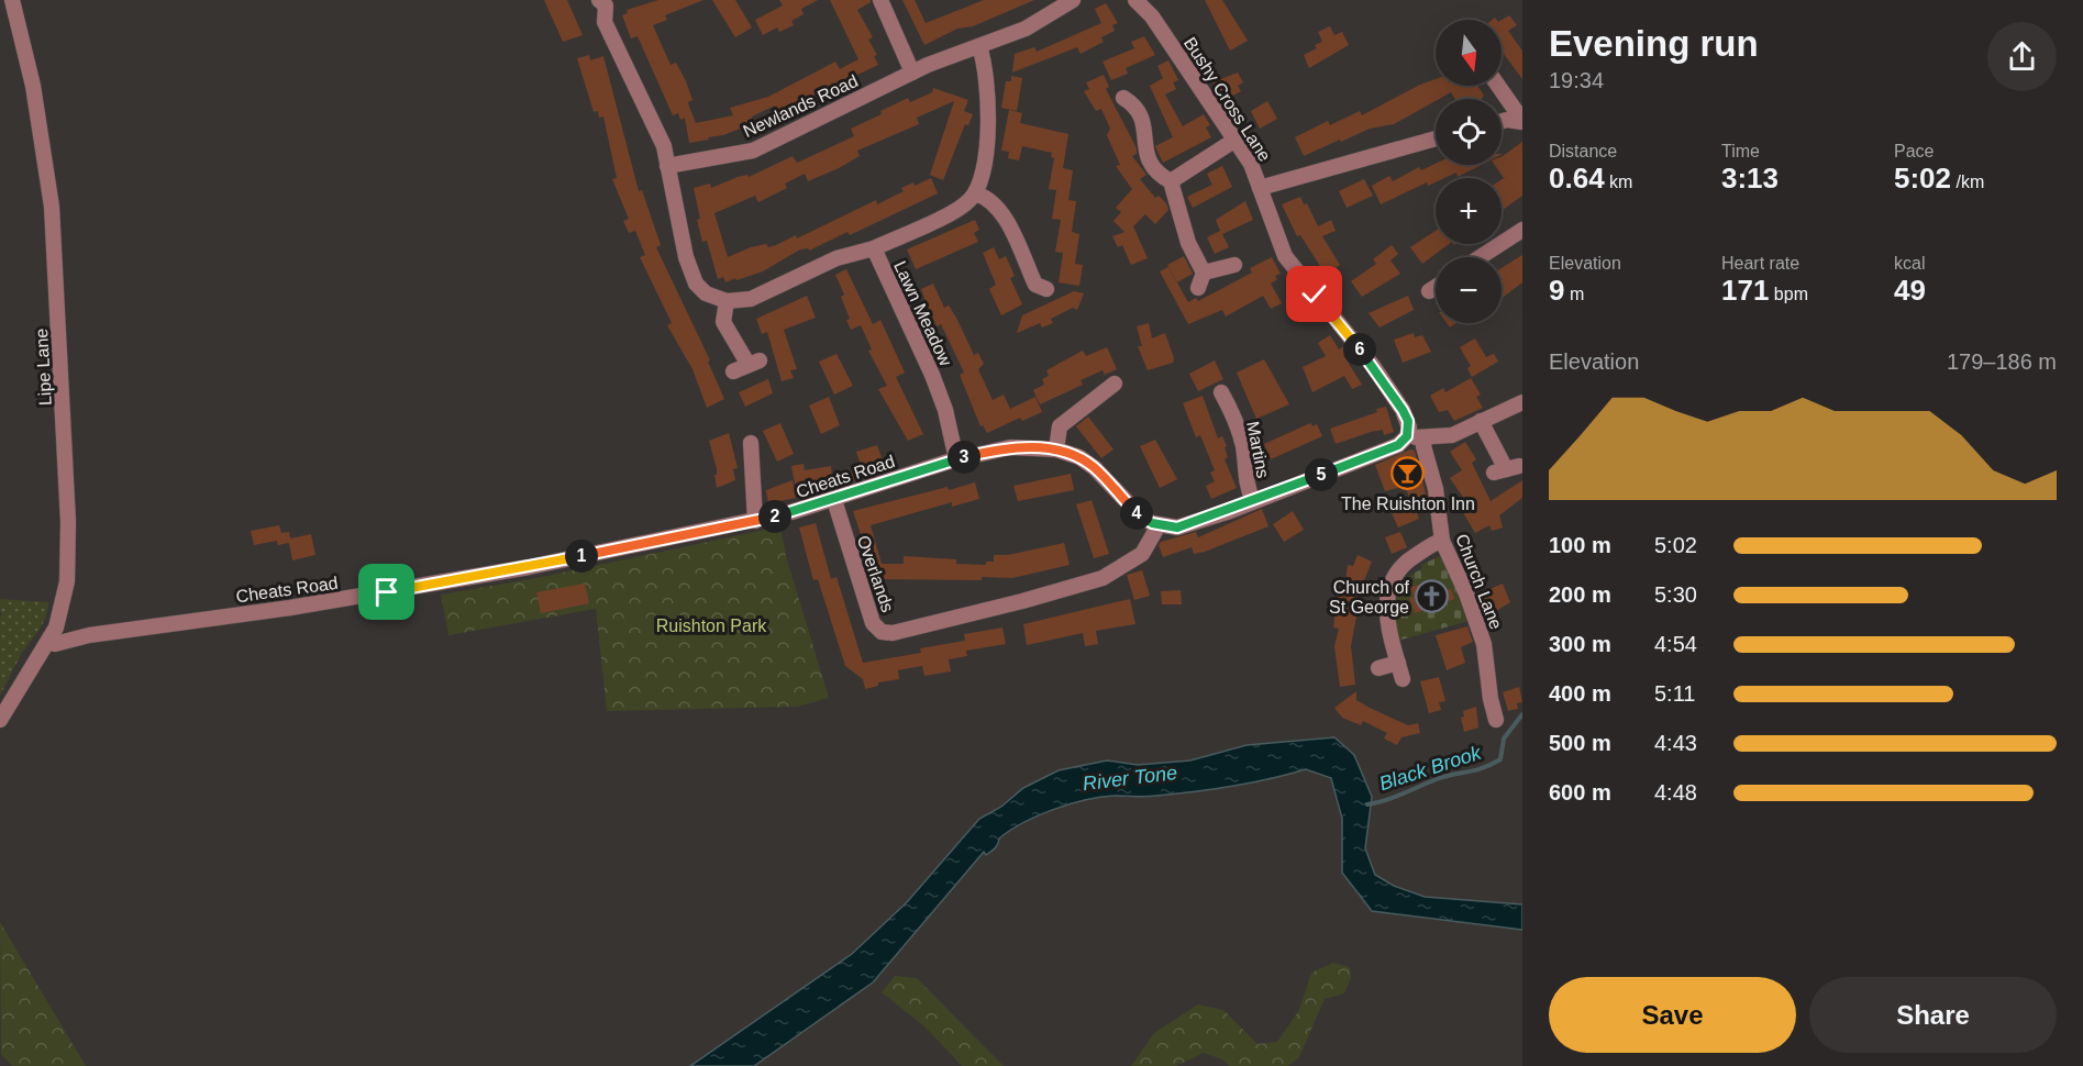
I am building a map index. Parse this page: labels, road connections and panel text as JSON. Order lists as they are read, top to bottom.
{
  "streets": {
    "street": [
      "Bushy Cross Lane",
      "Newlands Road",
      "Lawn Meadow",
      "Lipe Lane",
      "Martins",
      "Cheats Road",
      "Overlands",
      "Church Lane"
    ]
  },
  "crossings": [
    ["Lawn Meadow", "Cheats Road"],
    ["Lipe Lane", "Cheats Road"],
    ["Cheats Road", "Overlands"]
  ],
  "water": ["Black Brook", "River Tone"],
  "parks": ["Ruishton Park"],
  "places": {
    "bar": ["The Ruishton Inn"],
    "church": ["Church of St George"]
  },
  "north": "bottom",
  "page": {
    "heading": ["Evening run", "19:34"],
    "map_buttons": ["+", "−"],
    "stats": [
      ["Distance", "0.64 km"],
      ["Time", "3:13"],
      ["Pace", "5:02 /km"],
      ["Elevation", "9 m"],
      ["Heart rate", "171 bpm"],
      ["kcal", "49"]
    ],
    "pins": [
      "6",
      "3",
      "5",
      "4",
      "2",
      "1"
    ],
    "chart": ["Elevation", "179–186 m"],
    "list": [
      {
        "name": "100 m",
        "note": "5:02"
      },
      {
        "name": "200 m",
        "note": "5:30"
      },
      {
        "name": "300 m",
        "note": "4:54"
      },
      {
        "name": "400 m",
        "note": "5:11"
      },
      {
        "name": "500 m",
        "note": "4:43"
      },
      {
        "name": "600 m",
        "note": "4:48"
      }
    ],
    "buttons": ["Save", "Share"]
  }
}
